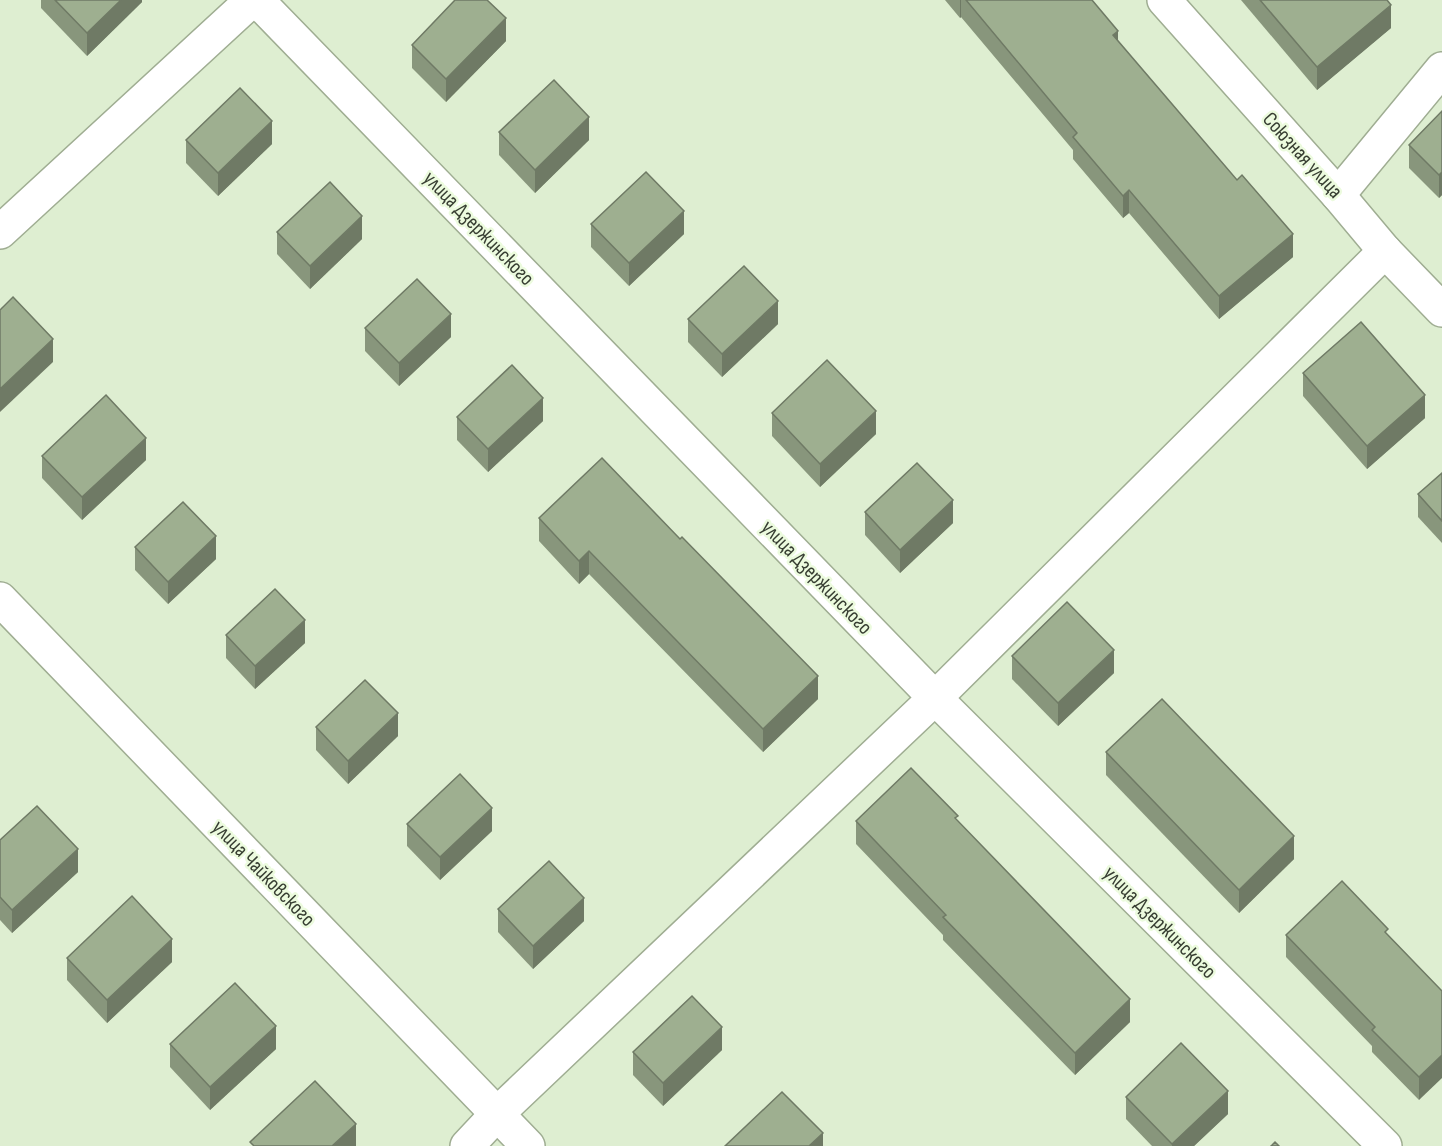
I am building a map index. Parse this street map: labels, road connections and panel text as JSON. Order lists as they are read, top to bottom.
{
  "streets": {
    "street": ["Союзная улица", "улица Дзержинского", "улица Чайковского"]
  }
}
